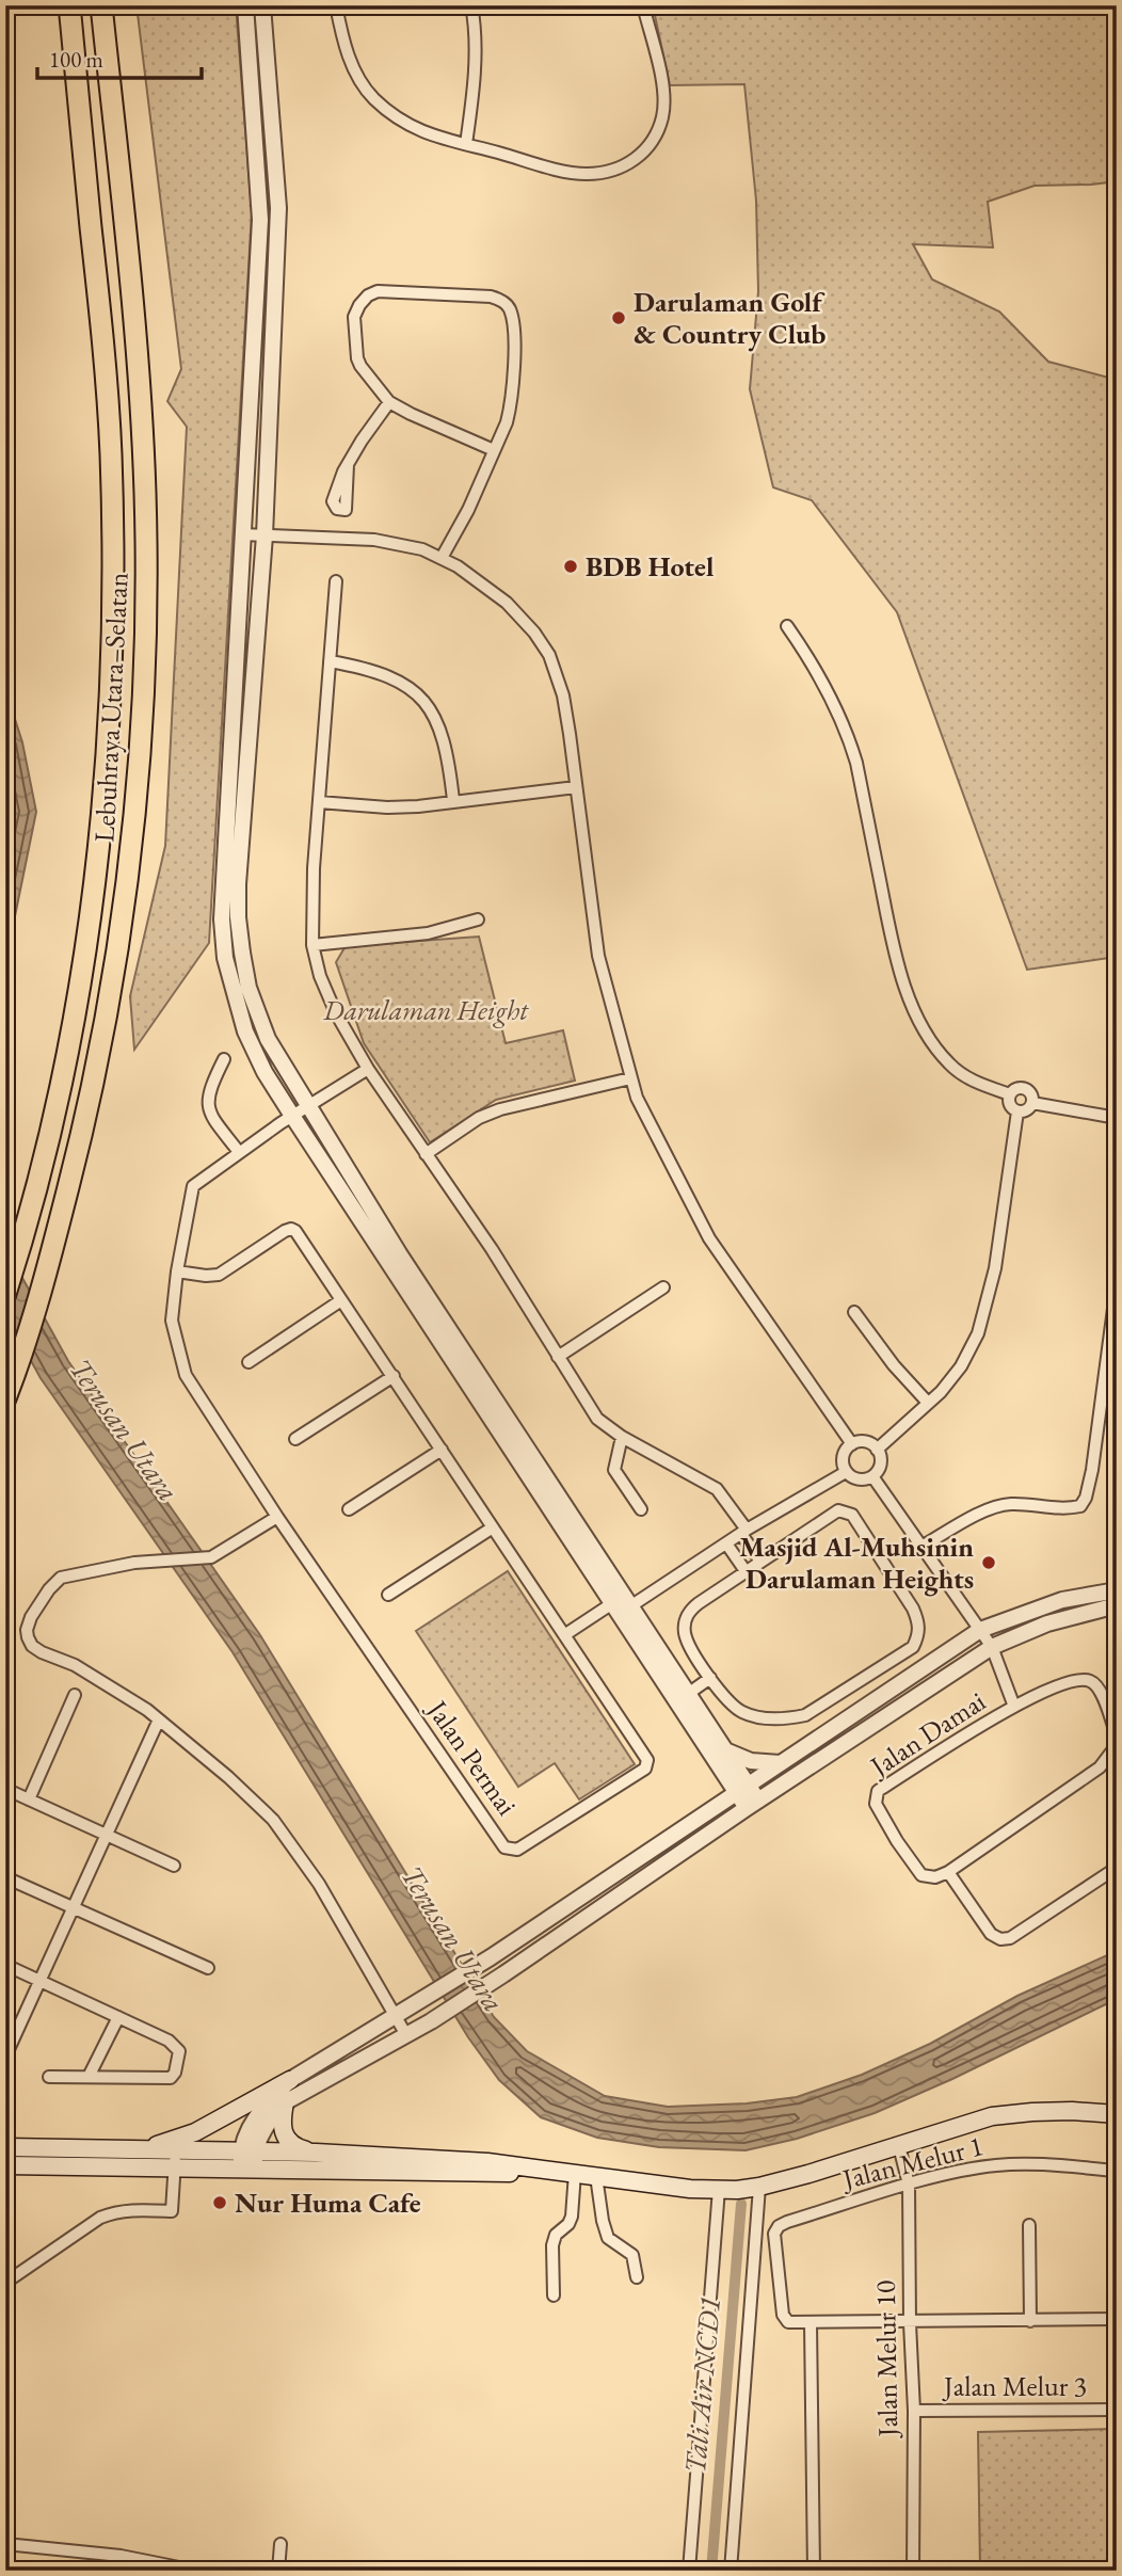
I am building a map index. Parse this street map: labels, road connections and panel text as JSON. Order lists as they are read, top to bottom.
{
  "streets": {
    "highway": ["Lebuhraya Utara–Selatan"],
    "street": [
      "Jalan Damai",
      "Jalan Permai",
      "Jalan Melur 1",
      "Jalan Melur 10",
      "Jalan Melur 3"
    ]
  },
  "crossings": [
    ["Jalan Melur 1", "Jalan Melur 10"],
    ["Jalan Melur 10", "Jalan Melur 3"]
  ],
  "water": ["Terusan Utara", "Tali Air NCD1"],
  "parks": ["Darulaman Height"],
  "places": [
    "Darulaman Golf & Country Club",
    "BDB Hotel",
    "Masjid Al-Muhsinin Darulaman Heights",
    "Nur Huma Cafe"
  ],
  "scale_bar": "100 m"
}
